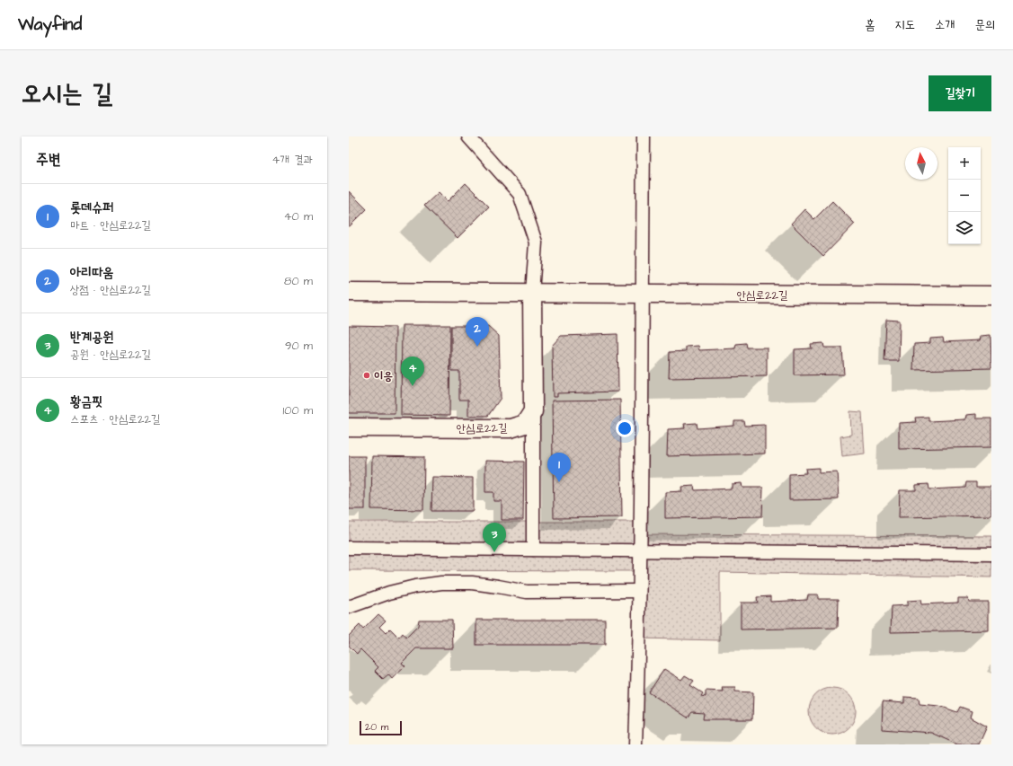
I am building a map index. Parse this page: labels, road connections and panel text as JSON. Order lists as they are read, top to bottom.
{
  "streets": {
    "main road": ["안심로22길"]
  },
  "places": ["이응"],
  "scale_bar": "20 m",
  "north": "top",
  "page": {
    "header": "Wayfind",
    "nav": [
      "홈",
      "지도",
      "소개",
      "문의"
    ],
    "buttons": "길찾기",
    "title": "오시는 길",
    "heading": ["주변", "4개 결과"],
    "map_buttons": ["+", "−"],
    "list": [
      {
        "mark": "1",
        "name": "롯데슈퍼",
        "note": "마트 · 안심로22길",
        "value": "40 m"
      },
      {
        "mark": "2",
        "name": "아리따움",
        "note": "상점 · 안심로22길",
        "value": "80 m"
      },
      {
        "mark": "3",
        "name": "반계공원",
        "note": "공원 · 안심로22길",
        "value": "90 m"
      },
      {
        "mark": "4",
        "name": "황금핏",
        "note": "스포츠 · 안심로22길",
        "value": "100 m"
      }
    ],
    "pins": [
      "2",
      "4",
      "1",
      "3"
    ],
    "scale": "20 m"
  }
}
